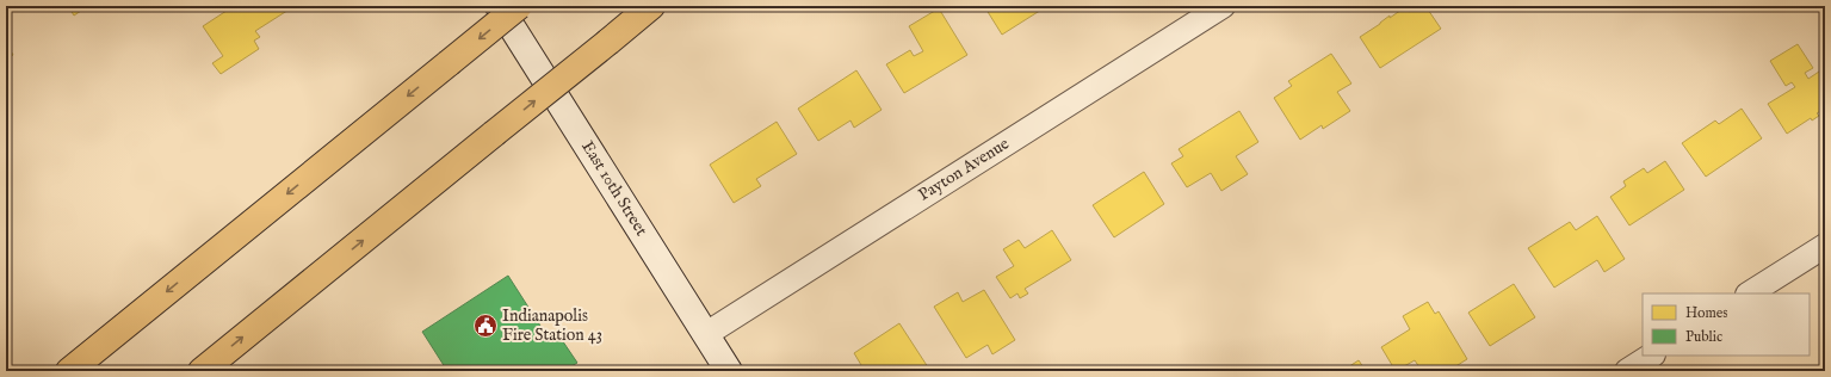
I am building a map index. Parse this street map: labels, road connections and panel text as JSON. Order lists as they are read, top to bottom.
{
  "streets": {
    "main road": ["East 10th Street"],
    "street": ["Payton Avenue"]
  },
  "crossings": [
    ["Payton Avenue", "East 10th Street"]
  ],
  "places": {
    "public building": ["Indianapolis Fire Station 43"]
  },
  "legend": ["Homes", "Public"]
}
